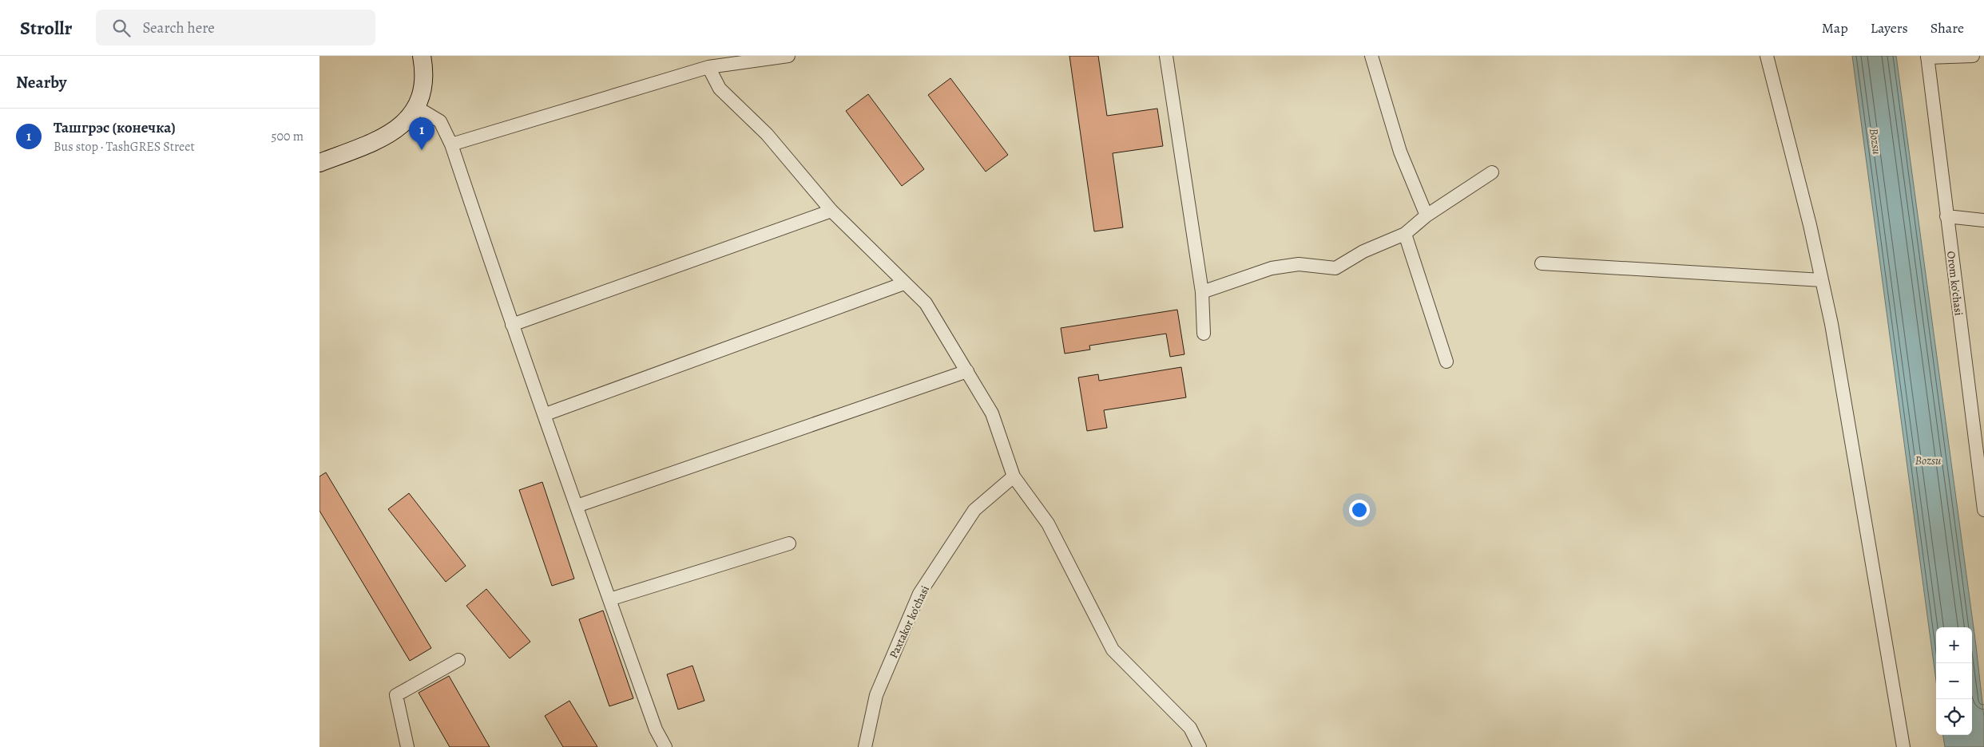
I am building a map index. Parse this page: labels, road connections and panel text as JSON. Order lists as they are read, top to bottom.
{
  "streets": {
    "street": ["Orom ko'chasi", "Paxtakor ko'chasi"]
  },
  "water": ["Bozsu"],
  "page": {
    "header": "Strollr",
    "search": "Search here",
    "nav": ["Map", "Layers", "Share"],
    "heading": "Nearby",
    "list": [
      {
        "mark": "1",
        "name": "Ташгрэс (конечка)",
        "note": "Bus stop · TashGRES Street",
        "value": "500 m"
      }
    ],
    "pins": "1",
    "map_buttons": ["+", "−"]
  }
}
